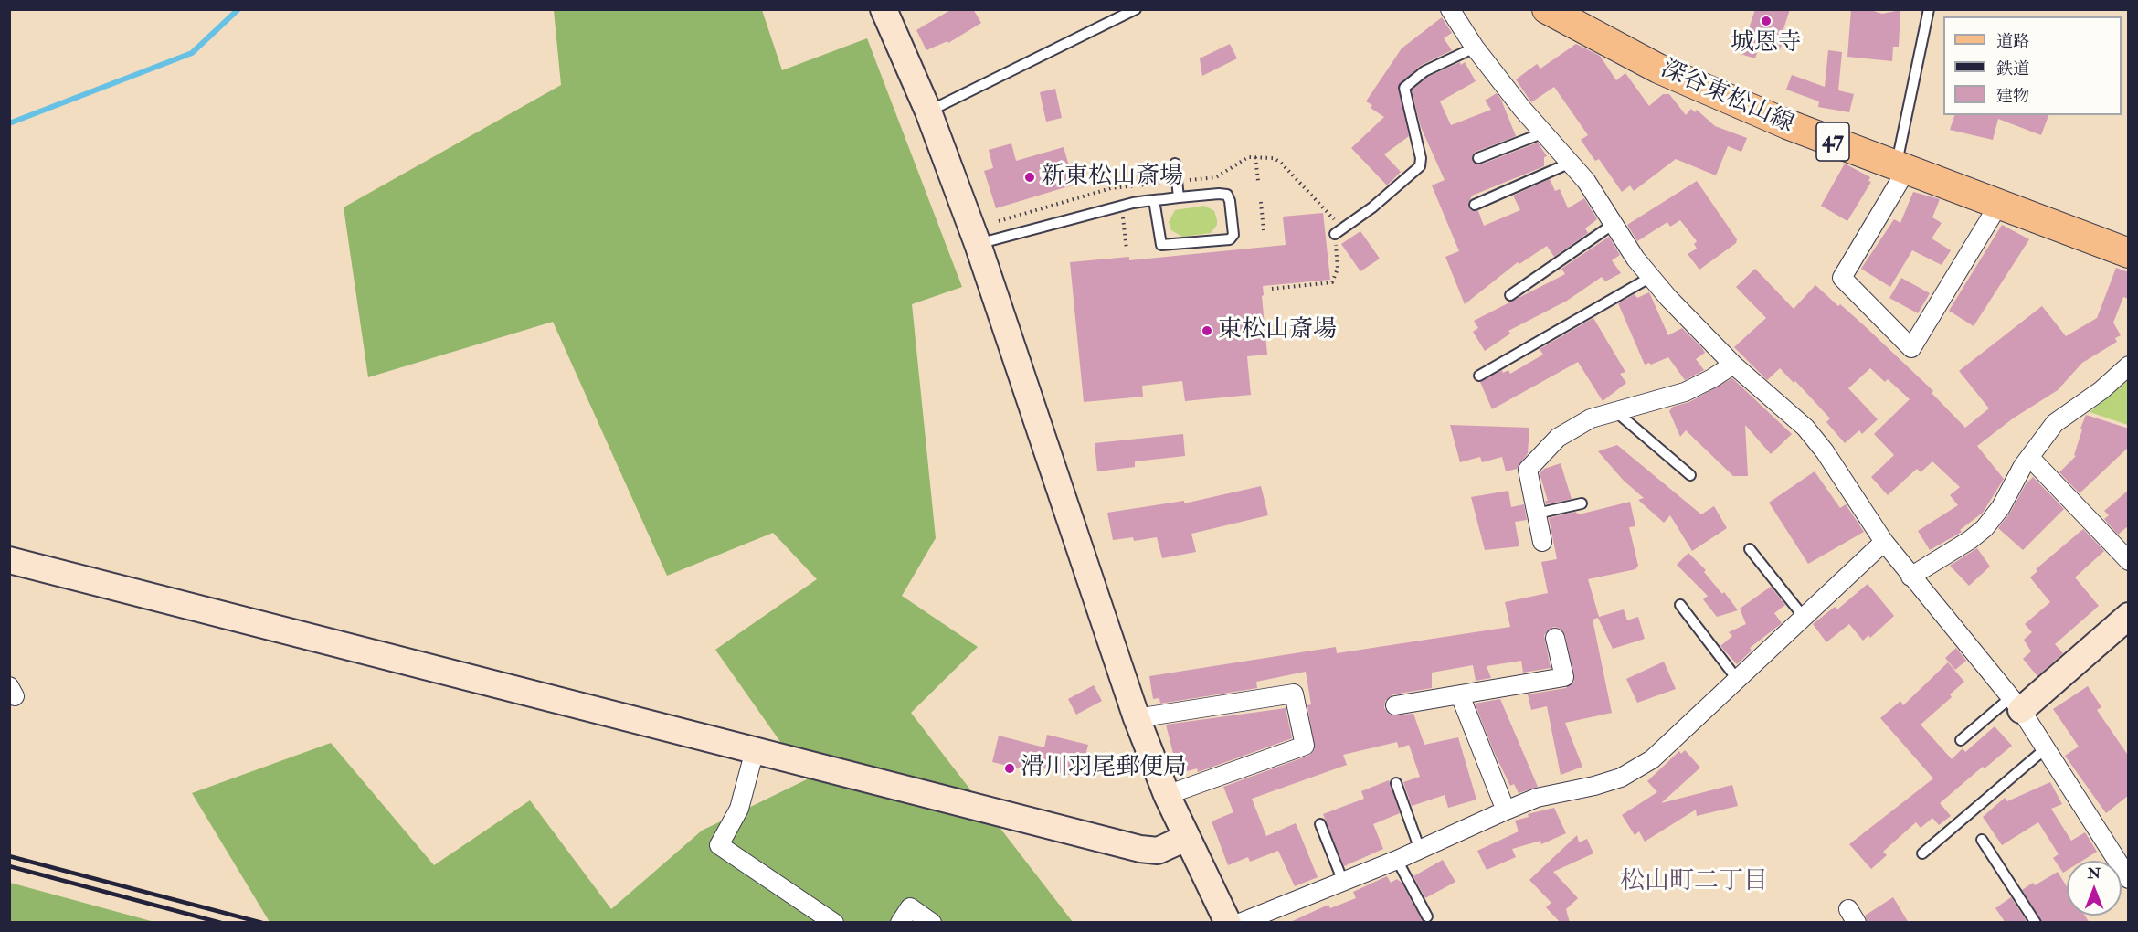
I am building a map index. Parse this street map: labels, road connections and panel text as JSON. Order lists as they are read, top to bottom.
{
  "streets": {
    "main road": ["深谷東松山線", "47"]
  },
  "districts": ["松山町二丁目"],
  "places": [
    "城恩寺",
    "新東松山斎場",
    "東松山斎場",
    "滑川羽尾郵便局"
  ],
  "legend": ["道路", "鉄道", "建物"],
  "north": "top"
}
